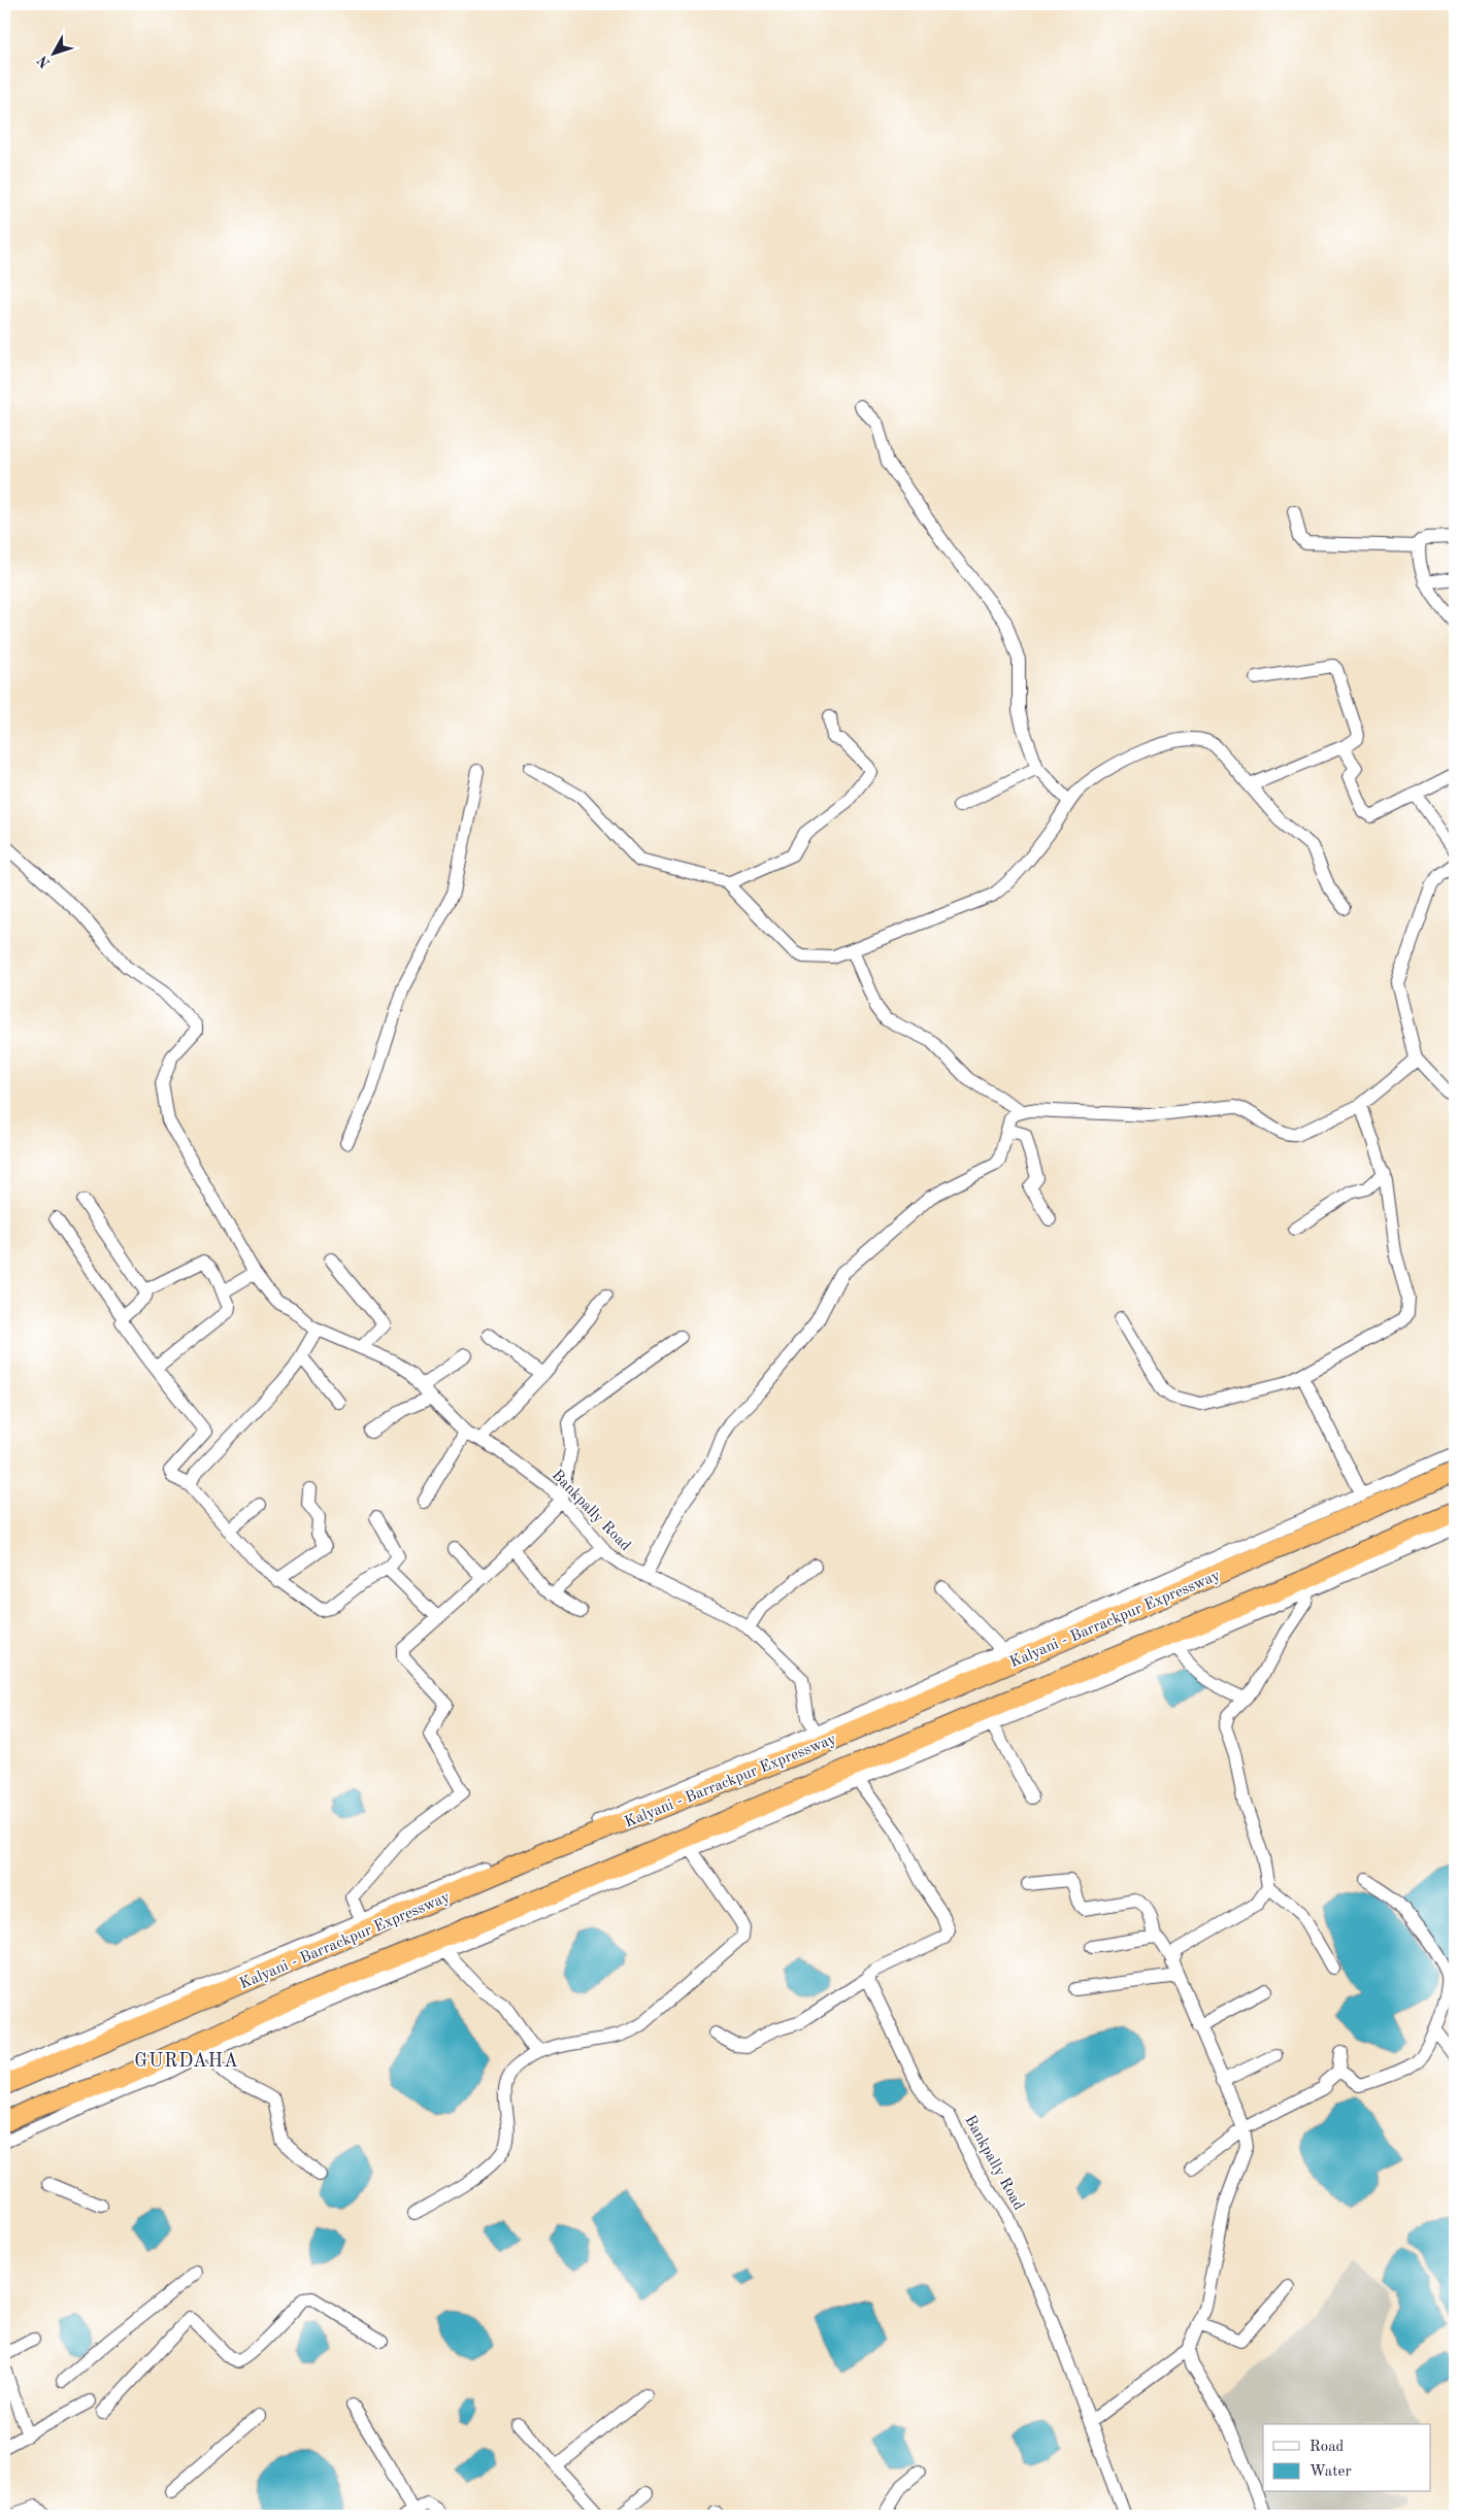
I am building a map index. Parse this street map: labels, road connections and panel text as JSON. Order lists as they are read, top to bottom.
{
  "streets": {
    "highway": ["Kalyani - Barrackpur Expressway"],
    "street": ["Bankpally Road"]
  },
  "districts": ["GURDAHA"],
  "legend": ["Road", "Water"],
  "north": "bottom left"
}
